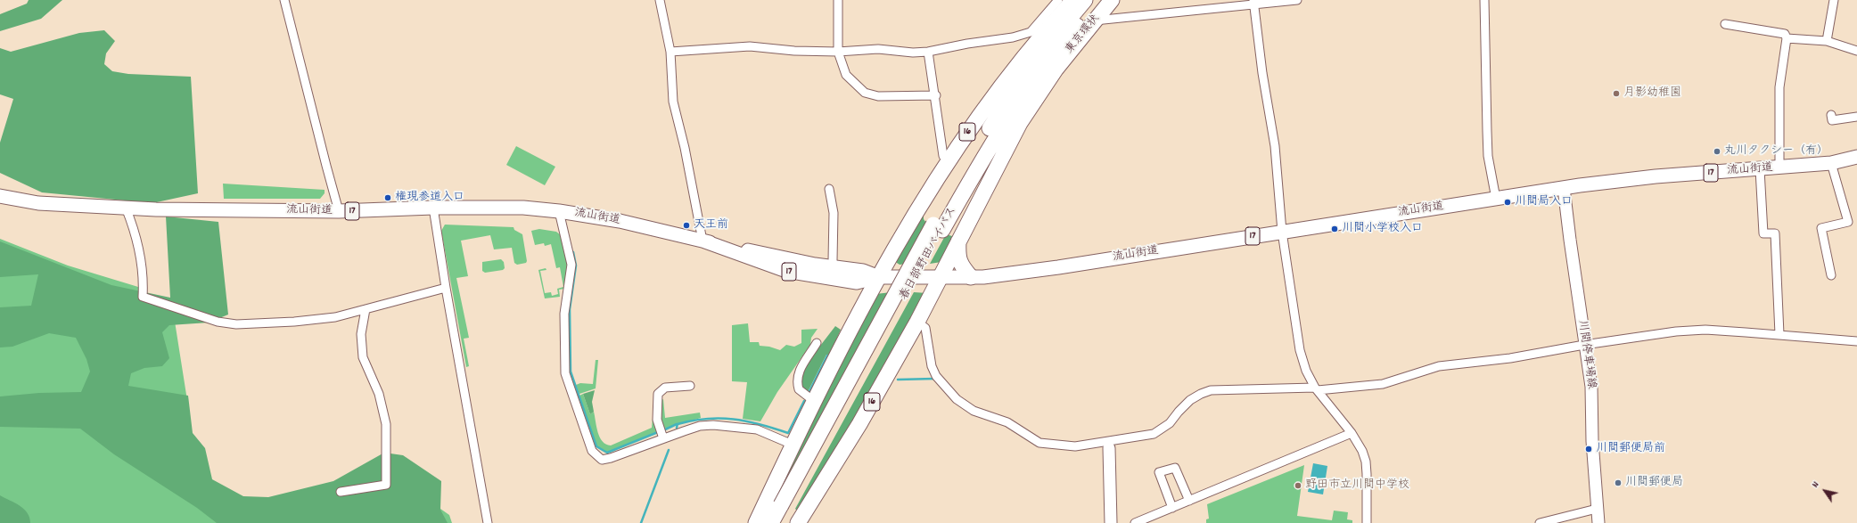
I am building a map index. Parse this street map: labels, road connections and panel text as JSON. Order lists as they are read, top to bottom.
{
  "streets": {
    "highway": ["東京環状", "16", "春日部野田バイパス"],
    "main road": ["流山街道", "17", "川間停車場線"]
  },
  "crossings": [
    ["東京環状", "16"],
    ["16", "流山街道"],
    ["流山街道", "川間停車場線"]
  ],
  "places": [
    "月影幼稚園",
    "丸川タクシー（有）",
    "権現参道入口",
    "川間局入口",
    "天王前",
    "川間小学校入口",
    "川間郵便局前",
    "川間郵便局",
    "野田市立川間中学校"
  ],
  "north": "top left"
}
